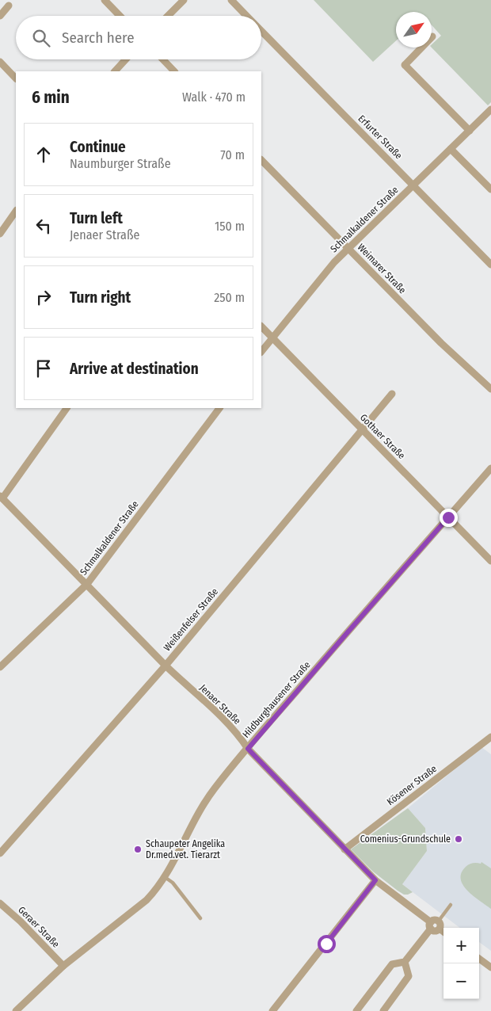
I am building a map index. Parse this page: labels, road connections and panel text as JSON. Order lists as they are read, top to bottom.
{
  "streets": {
    "street": [
      "Erfurter Straße",
      "Schmalkaldener Straße",
      "Weimarer Straße",
      "Gothaer Straße",
      "Weißenfelser Straße",
      "Hildburghausener Straße",
      "Jenaer Straße",
      "Kösener Straße",
      "Geraer Straße"
    ]
  },
  "crossings": [
    ["Erfurter Straße", "Schmalkaldener Straße"],
    ["Schmalkaldener Straße", "Weimarer Straße"],
    ["Schmalkaldener Straße", "Gothaer Straße"],
    ["Schmalkaldener Straße", "Jenaer Straße"],
    ["Gothaer Straße", "Weißenfelser Straße"],
    ["Gothaer Straße", "Hildburghausener Straße"],
    ["Weißenfelser Straße", "Jenaer Straße"],
    ["Hildburghausener Straße", "Jenaer Straße"],
    ["Hildburghausener Straße", "Geraer Straße"],
    ["Jenaer Straße", "Kösener Straße"]
  ],
  "places": ["Comenius-Grundschule", "Schaupeter Angelika Dr.med.vet. Tierarzt"],
  "north": "top right",
  "page": {
    "search": "Search here",
    "heading": ["6 min", "Walk · 470 m"],
    "list": [
      ["Continue", "Naumburger Straße", "70 m"],
      ["Turn left", "Jenaer Straße", "150 m"],
      ["Turn right", "250 m"],
      "Arrive at destination"
    ],
    "map_buttons": ["+", "−"]
  }
}
